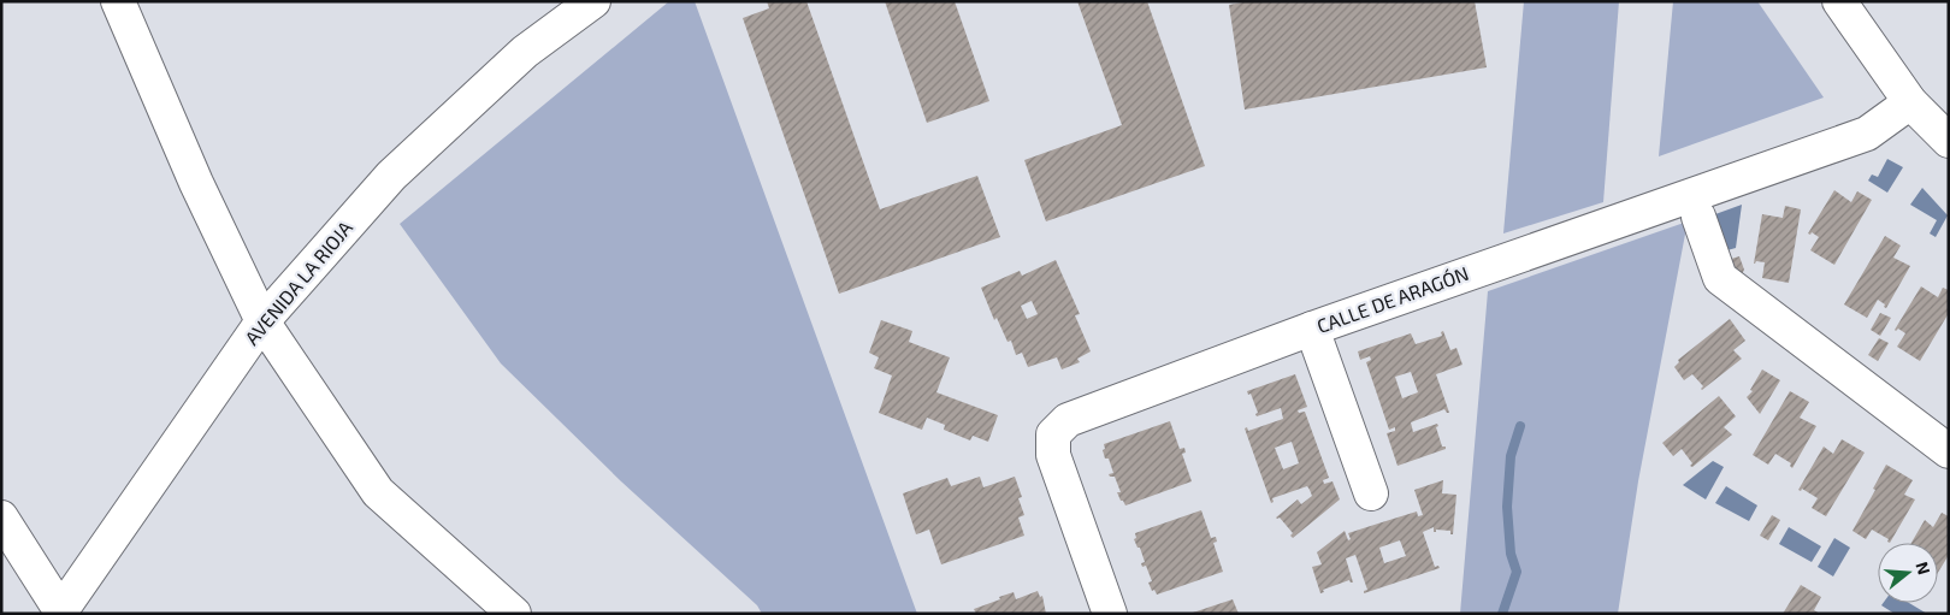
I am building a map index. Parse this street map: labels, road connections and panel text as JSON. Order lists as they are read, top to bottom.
{
  "streets": {
    "street": ["AVENIDA LA RIOJA", "CALLE DE ARAGÓN"]
  },
  "north": "right"
}
